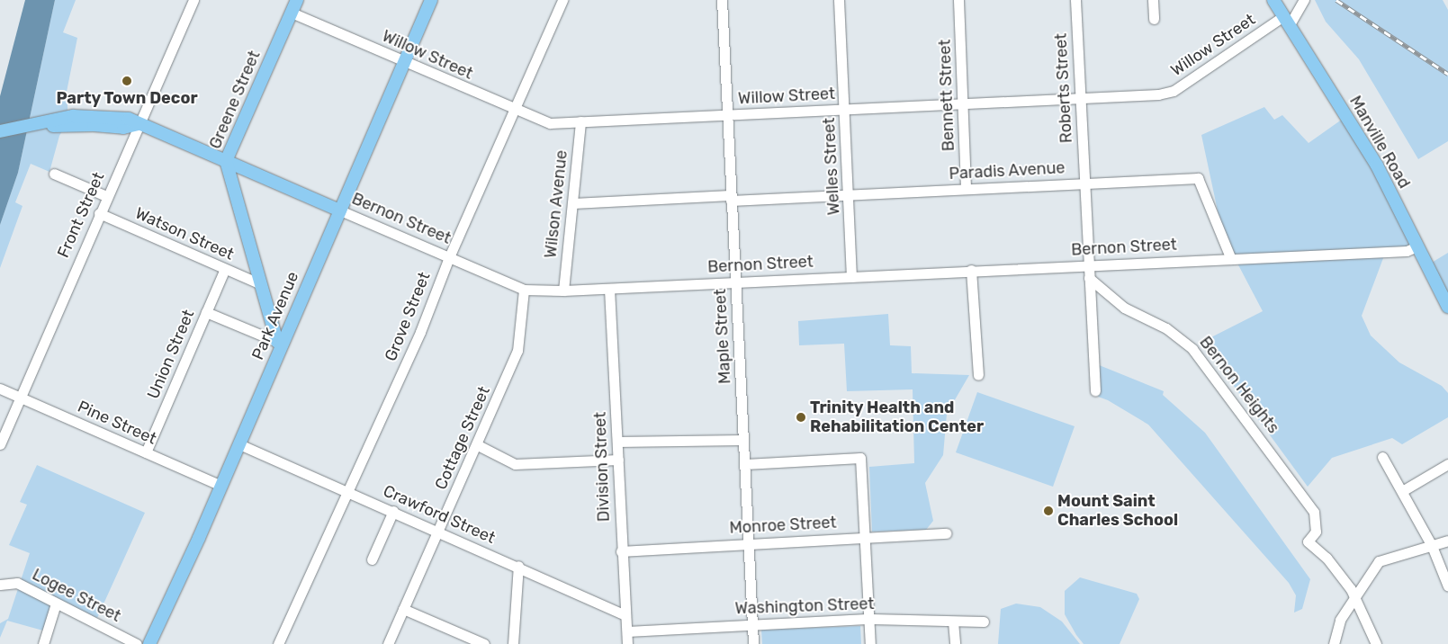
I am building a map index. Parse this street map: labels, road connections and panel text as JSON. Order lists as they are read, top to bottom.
{
  "streets": {
    "main road": [
      "Greene Street",
      "Manville Road",
      "Bernon Street",
      "Park Avenue"
    ],
    "street": [
      "Willow Street",
      "Roberts Street",
      "Bennett Street",
      "Welles Street",
      "Paradis Avenue",
      "Wilson Avenue",
      "Front Street",
      "Watson Street",
      "Grove Street",
      "Maple Street",
      "Union Street",
      "Bernon Heights",
      "Pine Street",
      "Cottage Street",
      "Division Street",
      "Crawford Street",
      "Monroe Street",
      "Logee Street",
      "Washington Street"
    ]
  },
  "crossings": [
    ["Willow Street", "Roberts Street"],
    ["Willow Street", "Bennett Street"],
    ["Willow Street", "Greene Street"],
    ["Willow Street", "Manville Road"],
    ["Willow Street", "Welles Street"],
    ["Willow Street", "Wilson Avenue"],
    ["Willow Street", "Park Avenue"],
    ["Willow Street", "Grove Street"],
    ["Willow Street", "Maple Street"],
    ["Roberts Street", "Paradis Avenue"],
    ["Roberts Street", "Bernon Street"],
    ["Roberts Street", "Bernon Heights"],
    ["Bennett Street", "Paradis Avenue"],
    ["Greene Street", "Bernon Street"],
    ["Greene Street", "Watson Street"],
    ["Greene Street", "Park Avenue"],
    ["Manville Road", "Bernon Street"],
    ["Welles Street", "Paradis Avenue"],
    ["Welles Street", "Bernon Street"],
    ["Paradis Avenue", "Wilson Avenue"],
    ["Paradis Avenue", "Bernon Street"],
    ["Paradis Avenue", "Maple Street"],
    ["Wilson Avenue", "Bernon Street"],
    ["Front Street", "Bernon Street"],
    ["Front Street", "Watson Street"],
    ["Front Street", "Pine Street"],
    ["Bernon Street", "Park Avenue"],
    ["Bernon Street", "Grove Street"],
    ["Bernon Street", "Maple Street"],
    ["Bernon Street", "Cottage Street"],
    ["Bernon Street", "Division Street"],
    ["Watson Street", "Union Street"],
    ["Park Avenue", "Pine Street"],
    ["Park Avenue", "Crawford Street"],
    ["Grove Street", "Crawford Street"],
    ["Maple Street", "Monroe Street"],
    ["Maple Street", "Washington Street"],
    ["Union Street", "Pine Street"],
    ["Cottage Street", "Crawford Street"],
    ["Division Street", "Crawford Street"],
    ["Division Street", "Monroe Street"],
    ["Division Street", "Washington Street"]
  ],
  "places": ["Party Town Decor", "Trinity Health and Rehabilitation Center", "Mount Saint Charles School"]
}
